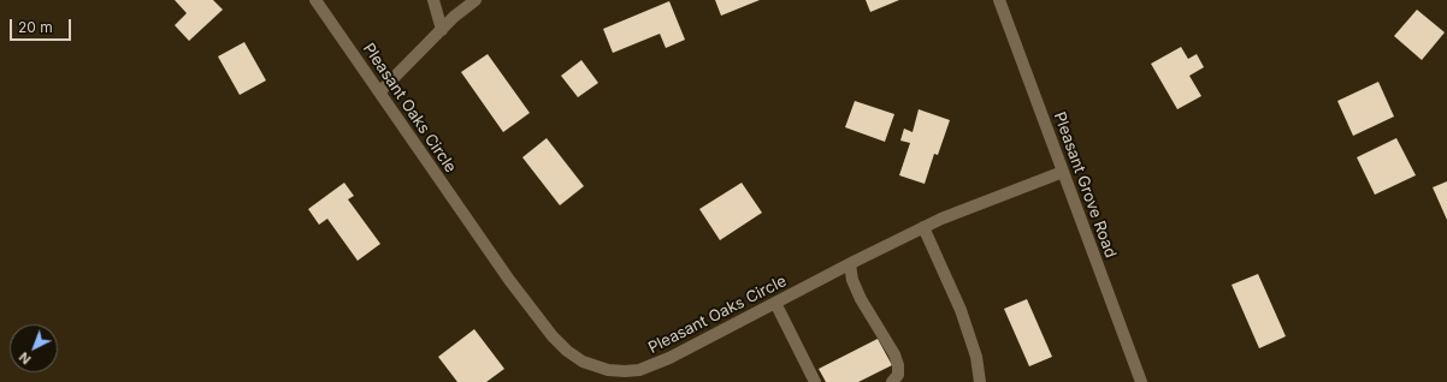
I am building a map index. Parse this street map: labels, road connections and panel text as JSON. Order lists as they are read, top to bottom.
{
  "streets": {
    "street": ["Pleasant Oaks Circle", "Pleasant Grove Road"]
  },
  "crossings": [
    ["Pleasant Oaks Circle", "Pleasant Grove Road"]
  ],
  "scale_bar": "20 m",
  "north": "bottom left"
}
